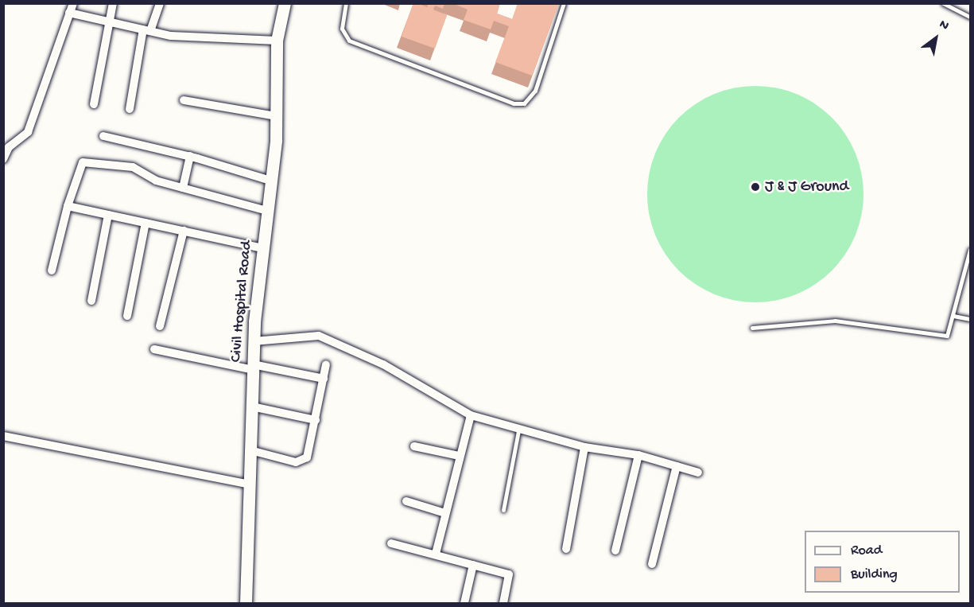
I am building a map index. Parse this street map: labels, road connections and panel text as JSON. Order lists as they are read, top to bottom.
{
  "streets": {
    "street": ["Civil Hospital Road"]
  },
  "places": ["J & J Ground"],
  "legend": ["Road", "Building"],
  "north": "top right"
}
